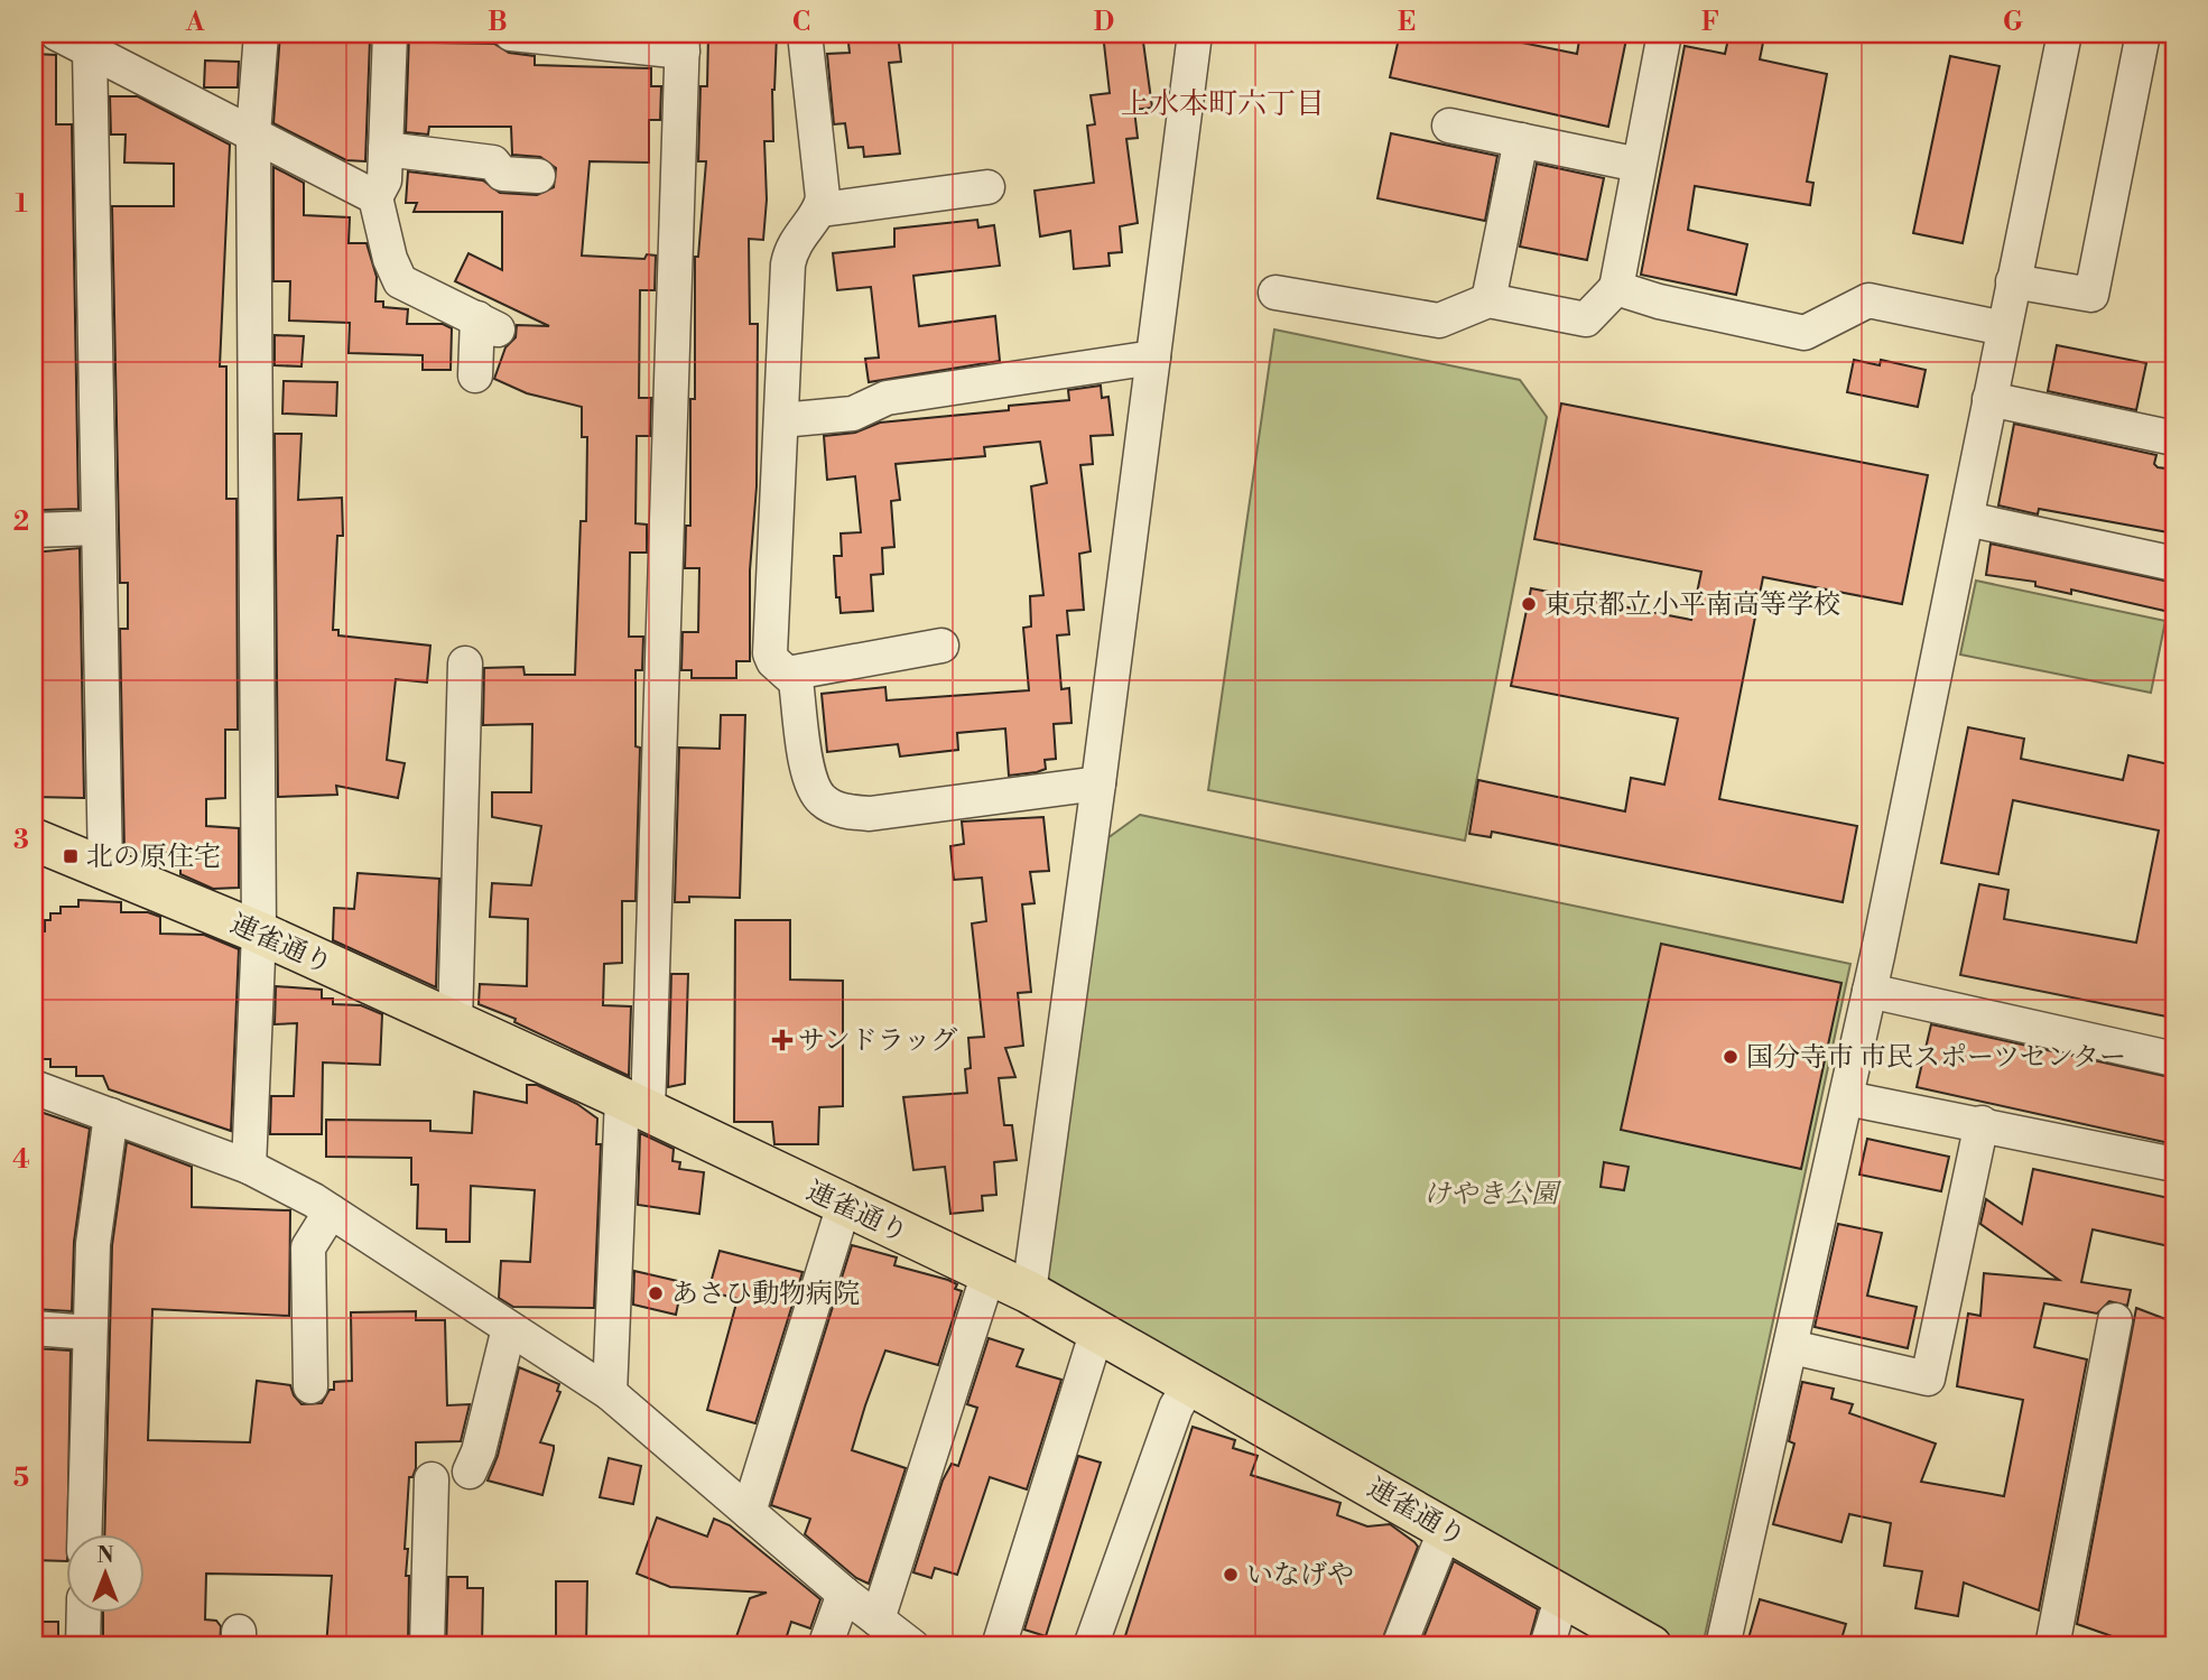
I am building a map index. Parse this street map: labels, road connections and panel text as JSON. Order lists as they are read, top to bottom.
{
  "streets": {
    "main road": ["連雀通り"]
  },
  "districts": ["上水本町六丁目"],
  "parks": ["けやき公園"],
  "places": {
    "other": [
      "東京都立小平南高等学校",
      "国分寺市 市民スポーツセンター",
      "あさひ動物病院",
      "いなげや"
    ],
    "transit": ["北の原住宅"],
    "health": ["サンドラッグ"]
  },
  "north": "top",
  "grid": {
    "columns": [
      "A",
      "B",
      "C",
      "D",
      "E",
      "F",
      "G"
    ],
    "rows": [
      "1",
      "2",
      "3",
      "4",
      "5"
    ]
  }
}
